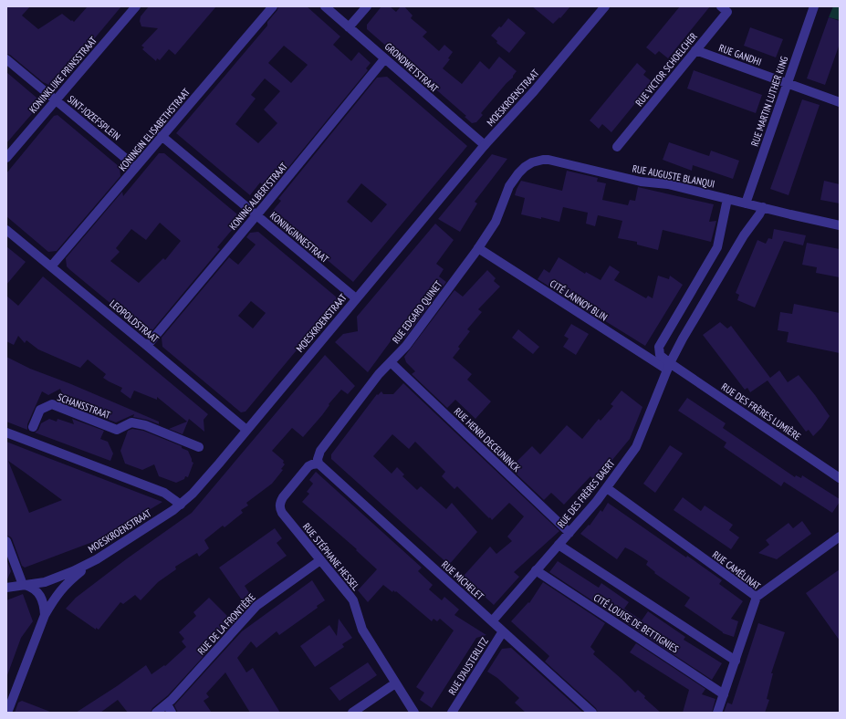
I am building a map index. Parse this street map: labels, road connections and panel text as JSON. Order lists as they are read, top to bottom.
{
  "streets": {
    "street": [
      "RUE GANDHI",
      "GRONDWETSTRAAT",
      "RUE VICTOR SCHOELCHER",
      "KONINKLIJKE PRINSSTRAAT",
      "MOESKROENSTRAAT",
      "RUE MARTIN LUTHER KING",
      "SINT-JOZEFSPLEIN",
      "KONINGIN ELISABETHSTRAAT",
      "RUE AUGUSTE BLANQUI",
      "KONING ALBERTSTRAAT",
      "KONINGINNESTRAAT",
      "CITÉ LANNOY BLIN",
      "RUE EDGARD QUINET",
      "LEOPOLDSTRAAT",
      "SCHANSSTRAAT",
      "RUE DES FRÈRES LUMIÈRE",
      "RUE HENRI DECEUNINCK",
      "RUE DES FRÈRES BAERT",
      "RUE STÉPHANE HESSEL",
      "RUE CAMÉLINAT",
      "RUE MICHELET",
      "CITÉ LOUISE DE BETTIGNIES",
      "RUE DE LA FRONTIÈRE",
      "RUE D'AUSTERLITZ"
    ]
  },
  "crossings": [
    ["RUE GANDHI", "RUE VICTOR SCHOELCHER"],
    ["RUE GANDHI", "RUE MARTIN LUTHER KING"],
    ["GRONDWETSTRAAT", "MOESKROENSTRAAT"],
    ["GRONDWETSTRAAT", "KONING ALBERTSTRAAT"],
    ["KONINKLIJKE PRINSSTRAAT", "SINT-JOZEFSPLEIN"],
    ["MOESKROENSTRAAT", "KONINGINNESTRAAT"],
    ["MOESKROENSTRAAT", "LEOPOLDSTRAAT"],
    ["RUE MARTIN LUTHER KING", "RUE AUGUSTE BLANQUI"],
    ["SINT-JOZEFSPLEIN", "KONINGIN ELISABETHSTRAAT"],
    ["KONINGIN ELISABETHSTRAAT", "KONINGINNESTRAAT"],
    ["KONINGIN ELISABETHSTRAAT", "LEOPOLDSTRAAT"],
    ["RUE AUGUSTE BLANQUI", "RUE EDGARD QUINET"],
    ["RUE AUGUSTE BLANQUI", "RUE DES FRÈRES BAERT"],
    ["KONING ALBERTSTRAAT", "KONINGINNESTRAAT"],
    ["KONING ALBERTSTRAAT", "LEOPOLDSTRAAT"],
    ["CITÉ LANNOY BLIN", "RUE EDGARD QUINET"],
    ["CITÉ LANNOY BLIN", "RUE DES FRÈRES LUMIÈRE"],
    ["CITÉ LANNOY BLIN", "RUE DES FRÈRES BAERT"],
    ["RUE EDGARD QUINET", "RUE HENRI DECEUNINCK"],
    ["RUE EDGARD QUINET", "RUE STÉPHANE HESSEL"],
    ["RUE EDGARD QUINET", "RUE MICHELET"],
    ["RUE DES FRÈRES LUMIÈRE", "RUE DES FRÈRES BAERT"],
    ["RUE HENRI DECEUNINCK", "RUE DES FRÈRES BAERT"],
    ["RUE DES FRÈRES BAERT", "RUE CAMÉLINAT"],
    ["RUE DES FRÈRES BAERT", "RUE MICHELET"],
    ["RUE DES FRÈRES BAERT", "CITÉ LOUISE DE BETTIGNIES"],
    ["RUE STÉPHANE HESSEL", "RUE MICHELET"],
    ["RUE STÉPHANE HESSEL", "RUE DE LA FRONTIÈRE"],
    ["RUE CAMÉLINAT", "CITÉ LOUISE DE BETTIGNIES"],
    ["RUE MICHELET", "RUE D'AUSTERLITZ"]
  ]
}
